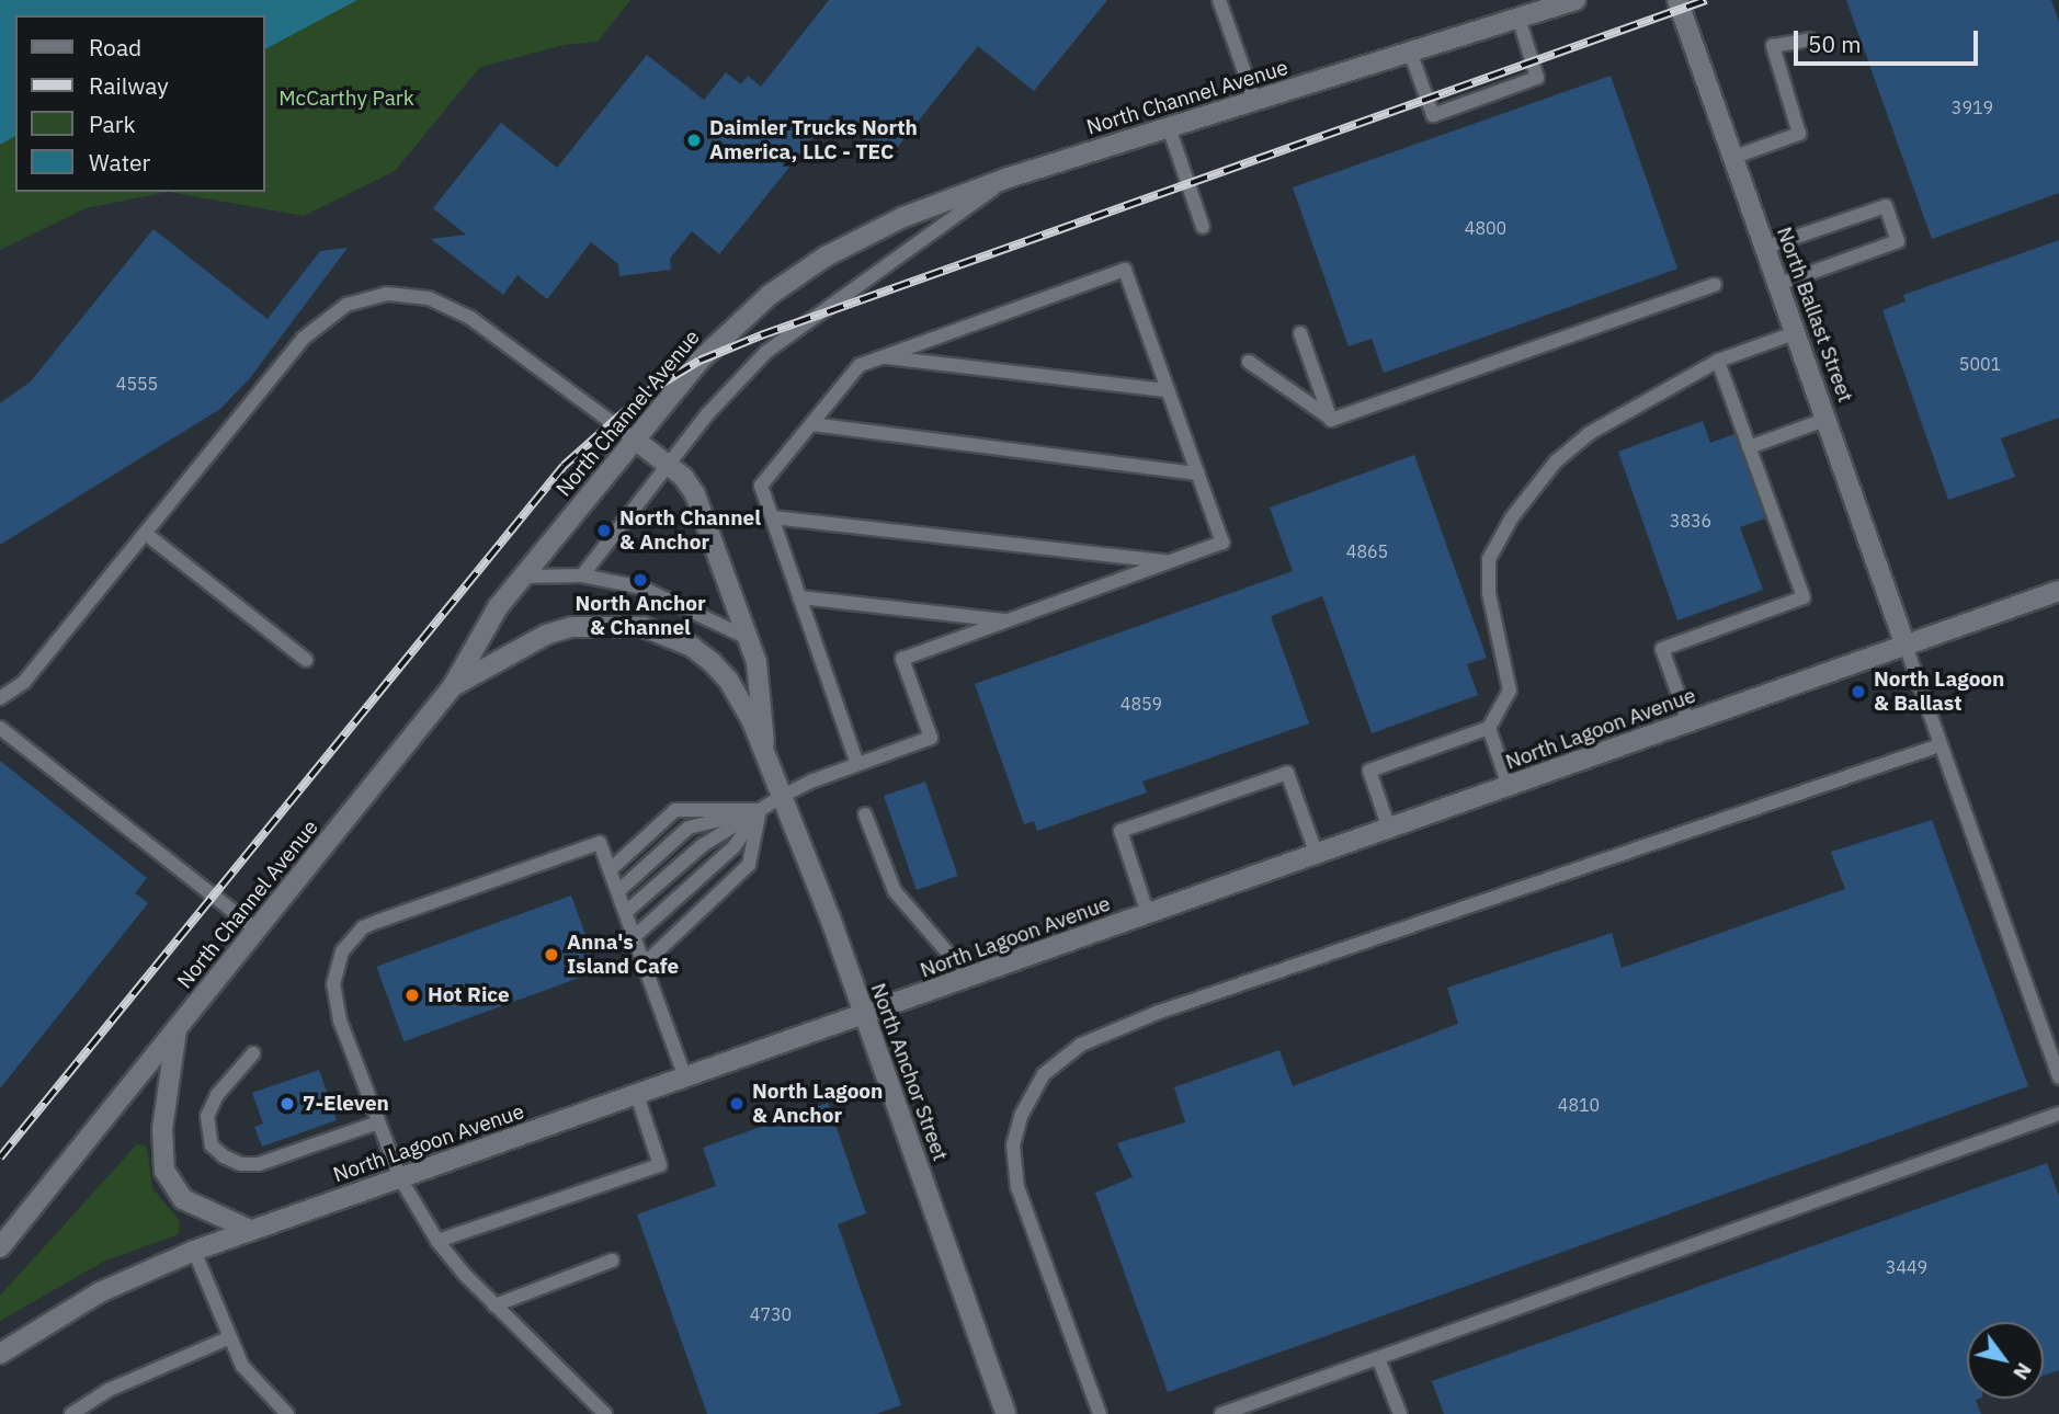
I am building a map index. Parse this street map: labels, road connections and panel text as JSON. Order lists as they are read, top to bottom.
{
  "streets": {
    "street": [
      "North Channel Avenue",
      "North Ballast Street",
      "North Lagoon Avenue",
      "North Anchor Street"
    ]
  },
  "crossings": [
    ["North Channel Avenue", "North Anchor Street"],
    ["North Ballast Street", "North Lagoon Avenue"],
    ["North Lagoon Avenue", "North Anchor Street"]
  ],
  "parks": ["McCarthy Park"],
  "places": [
    "Daimler Trucks North America, LLC - TEC",
    "North Channel & Anchor",
    "North Anchor & Channel",
    "North Lagoon & Ballast",
    "Anna's Island Cafe",
    "Hot Rice",
    "7-Eleven",
    "North Lagoon & Anchor"
  ],
  "house_numbers": [
    "3919",
    "4800",
    "5001",
    "4555",
    "3836",
    "4865",
    "4859",
    "4810",
    "3449",
    "4730"
  ],
  "legend": [
    "Road",
    "Railway",
    "Park",
    "Water"
  ],
  "scale_bar": "50 m",
  "north": "bottom right"
}
